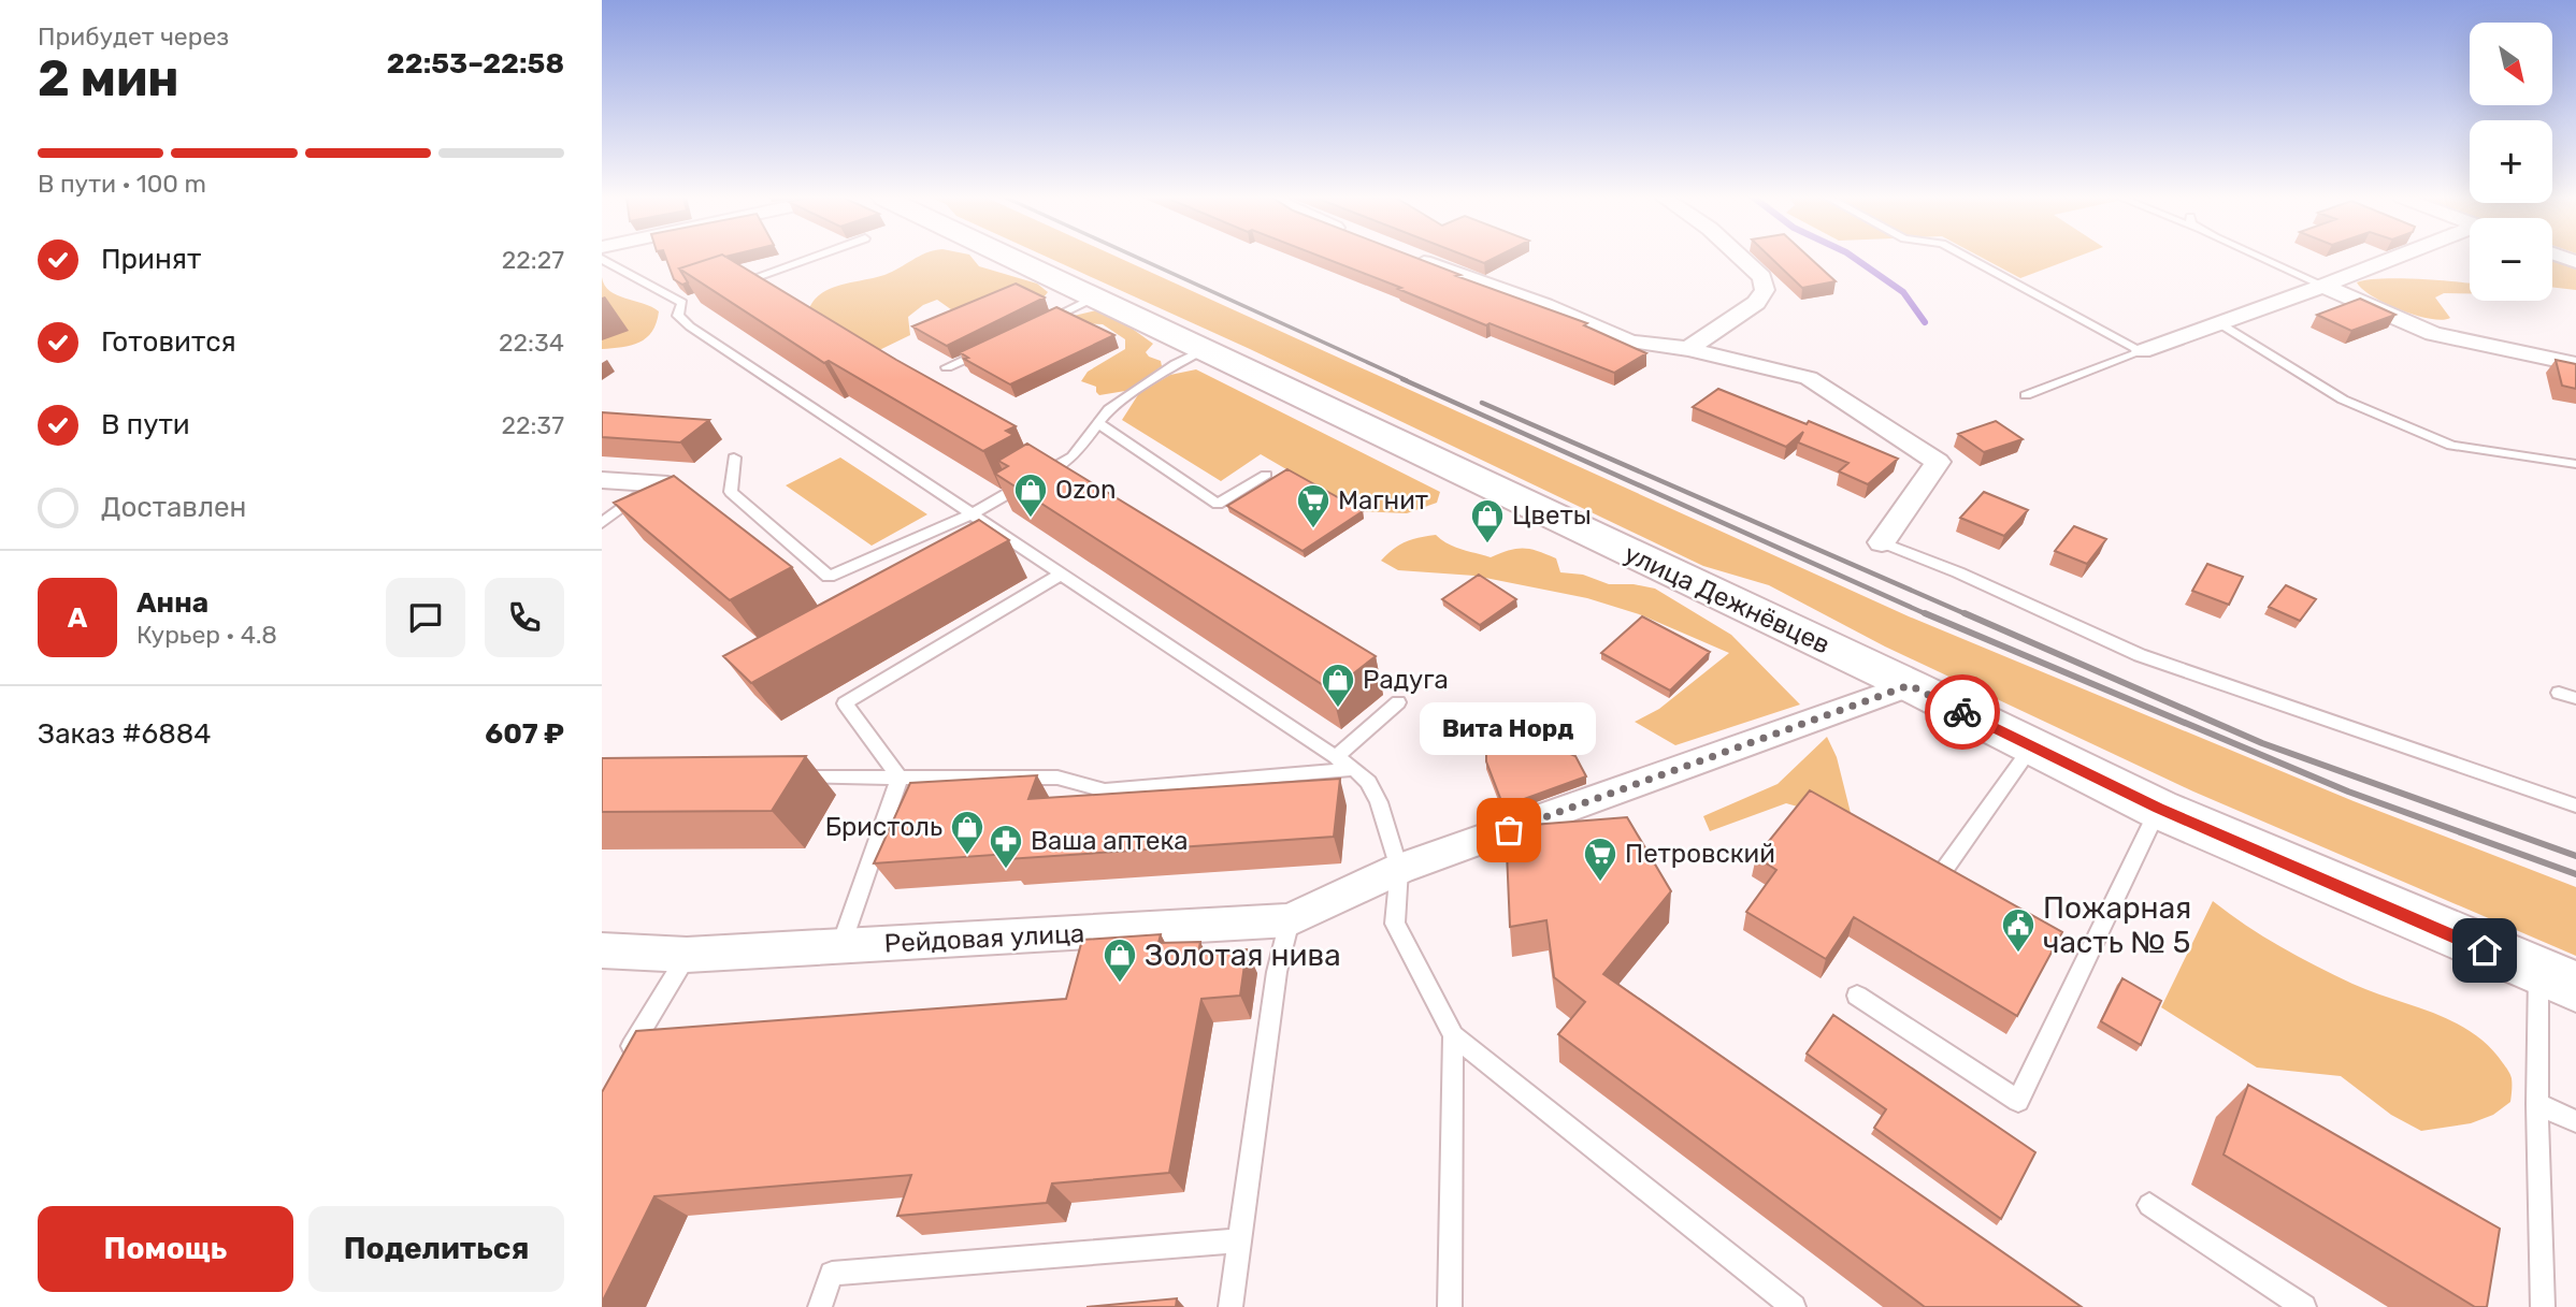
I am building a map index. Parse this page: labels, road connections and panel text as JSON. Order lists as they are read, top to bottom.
{
  "streets": {
    "main road": ["улица Дежнёвцев"],
    "street": ["Рейдовая улица"]
  },
  "crossings": [
    ["улица Дежнёвцев", "Рейдовая улица"]
  ],
  "places": {
    "shop": [
      "Ozon",
      "Цветы",
      "Радуга",
      "Бристоль",
      "Золотая нива"
    ],
    "supermarket": ["Магнит", "Петровский"],
    "other": ["Вита Норд"],
    "pharmacy": ["Ваша аптека"],
    "public building": ["Пожарная часть № 5"]
  },
  "north": "bottom right",
  "page": {
    "heading": ["2 мин", "Прибудет через", "22:53–22:58"],
    "panel": [
      "Анна",
      "Курьер · 4.8",
      "Заказ #6884",
      "607 ₽"
    ],
    "map_buttons": ["+", "−"],
    "bar": "В пути · 100 m",
    "list": [
      ["Принят", "22:27"],
      ["Готовится", "22:34"],
      ["В пути", "22:37"],
      "Доставлен"
    ],
    "round": "А",
    "bubble": "Вита Норд",
    "buttons": ["Помощь", "Поделиться"]
  }
}
